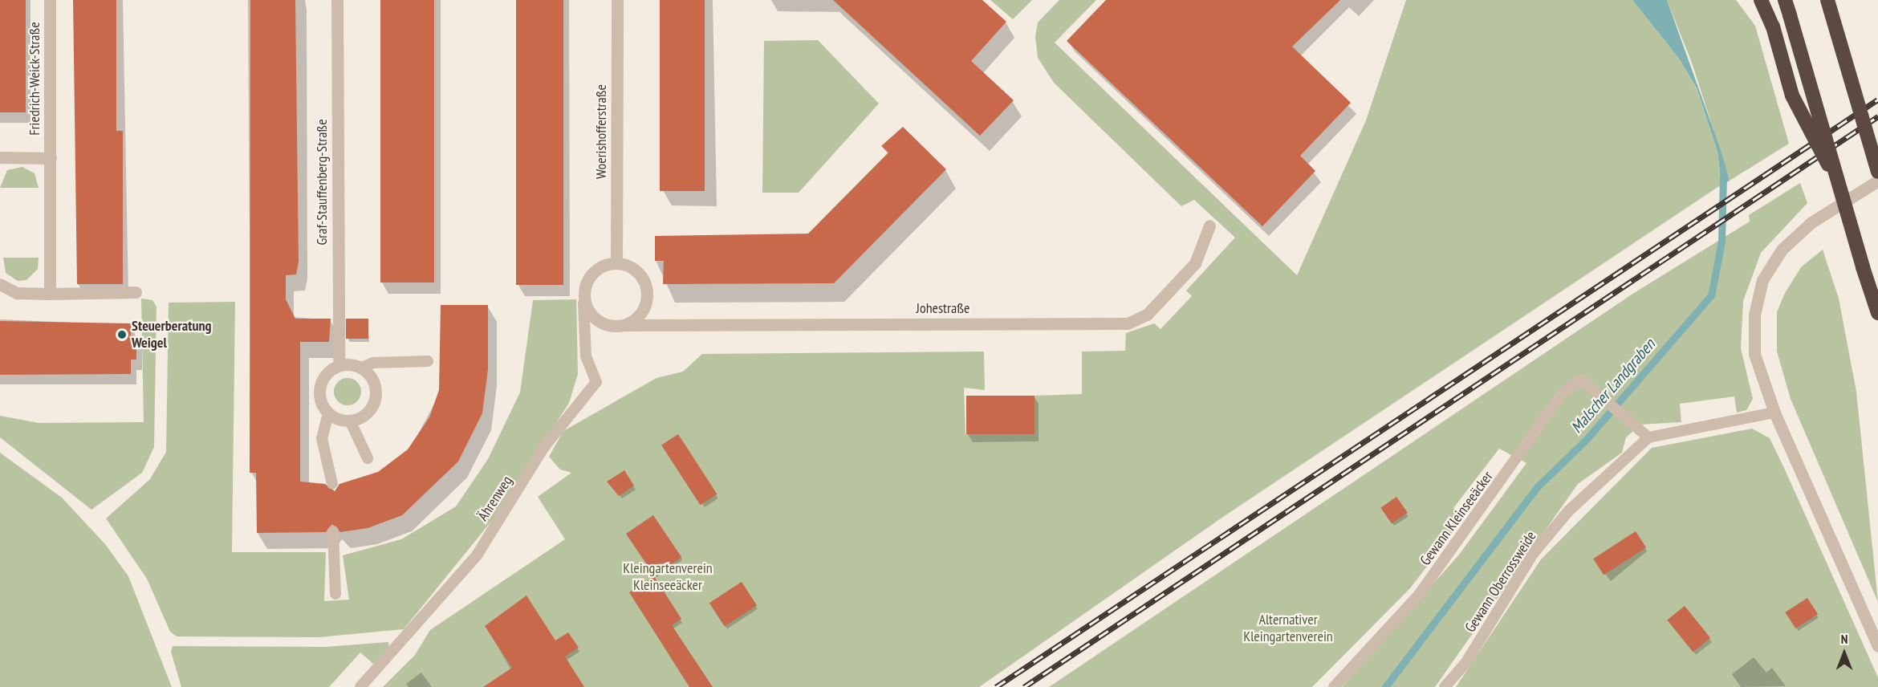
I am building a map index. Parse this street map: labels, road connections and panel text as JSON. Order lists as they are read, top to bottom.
{
  "streets": {
    "street": [
      "Friedrich-Weick-Straße",
      "Woerishofferstraße",
      "Graf-Stauffenberg-Straße",
      "Johestraße"
    ],
    "lane": ["Ährenweg", "Gewann Kleinseeäcker", "Gewann Oberrossweide"]
  },
  "crossings": [
    ["Woerishofferstraße", "Johestraße"],
    ["Woerishofferstraße", "Ährenweg"],
    ["Johestraße", "Ährenweg"],
    ["Gewann Kleinseeäcker", "Gewann Oberrossweide"]
  ],
  "water": ["Malscher Landgraben"],
  "parks": ["Kleingartenverein Kleinseeäcker", "Alternativer Kleingartenverein"],
  "places": ["Steuerberatung Weigel"],
  "north": "top"
}
